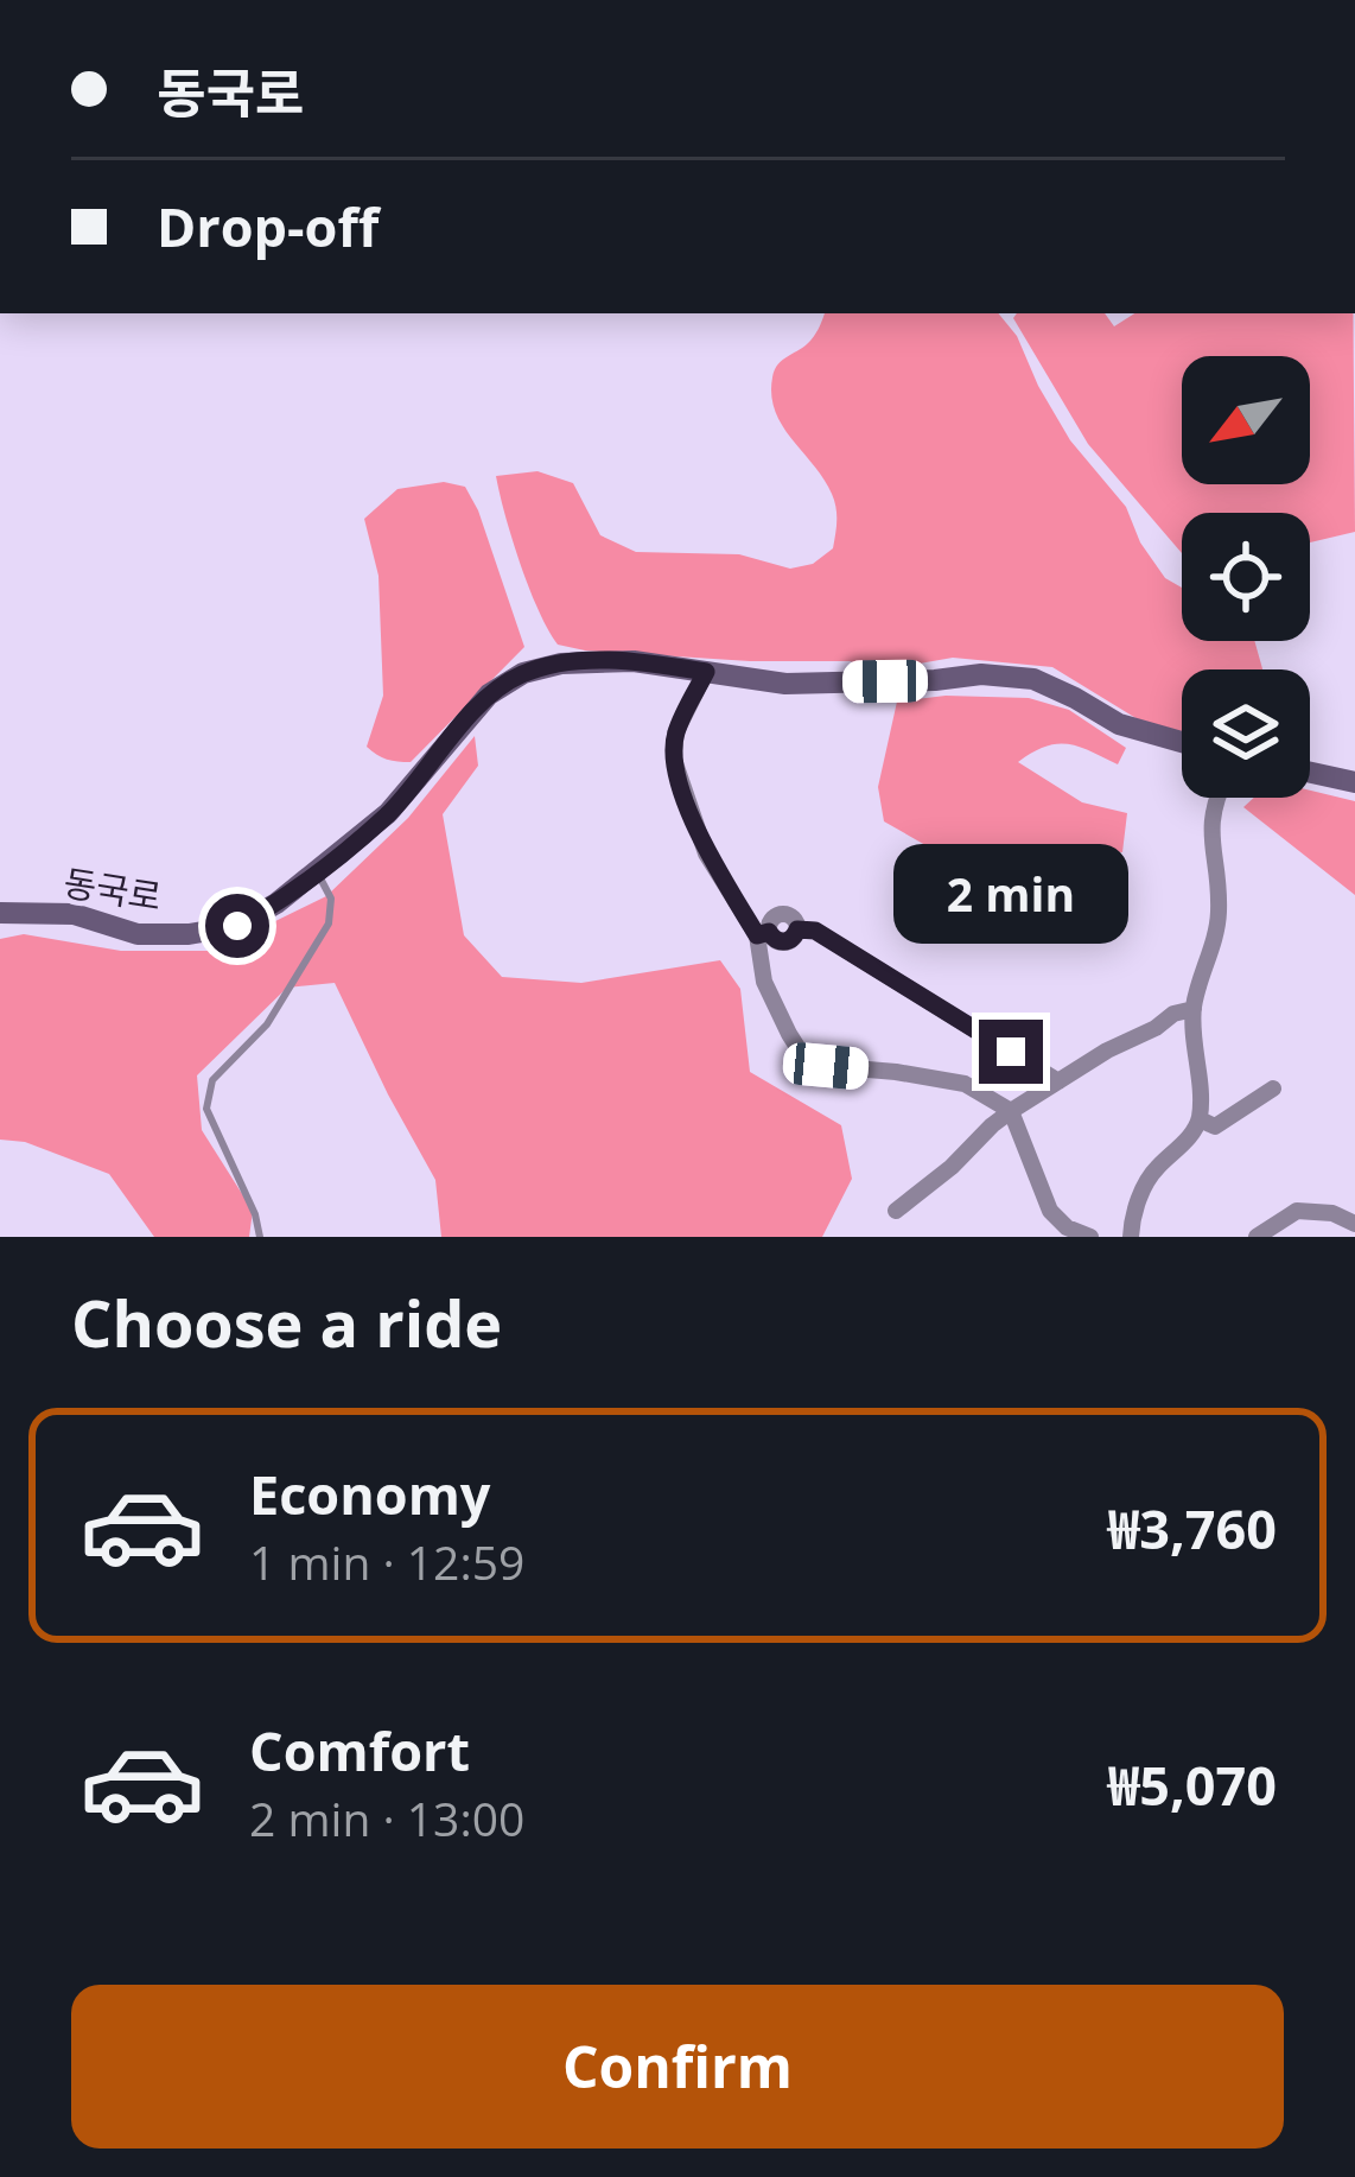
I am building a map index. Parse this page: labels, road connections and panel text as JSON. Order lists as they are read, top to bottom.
{
  "streets": {
    "street": ["동국로"]
  },
  "north": "bottom left",
  "page": {
    "banner": ["동국로", "Drop-off"],
    "bubble": "2 min",
    "heading": "Choose a ride",
    "list": [
      {
        "name": "Economy",
        "note": "1 min · 12:59",
        "value": "₩3,760"
      },
      {
        "name": "Comfort",
        "note": "2 min · 13:00",
        "value": "₩5,070"
      }
    ],
    "buttons": "Confirm"
  }
}
